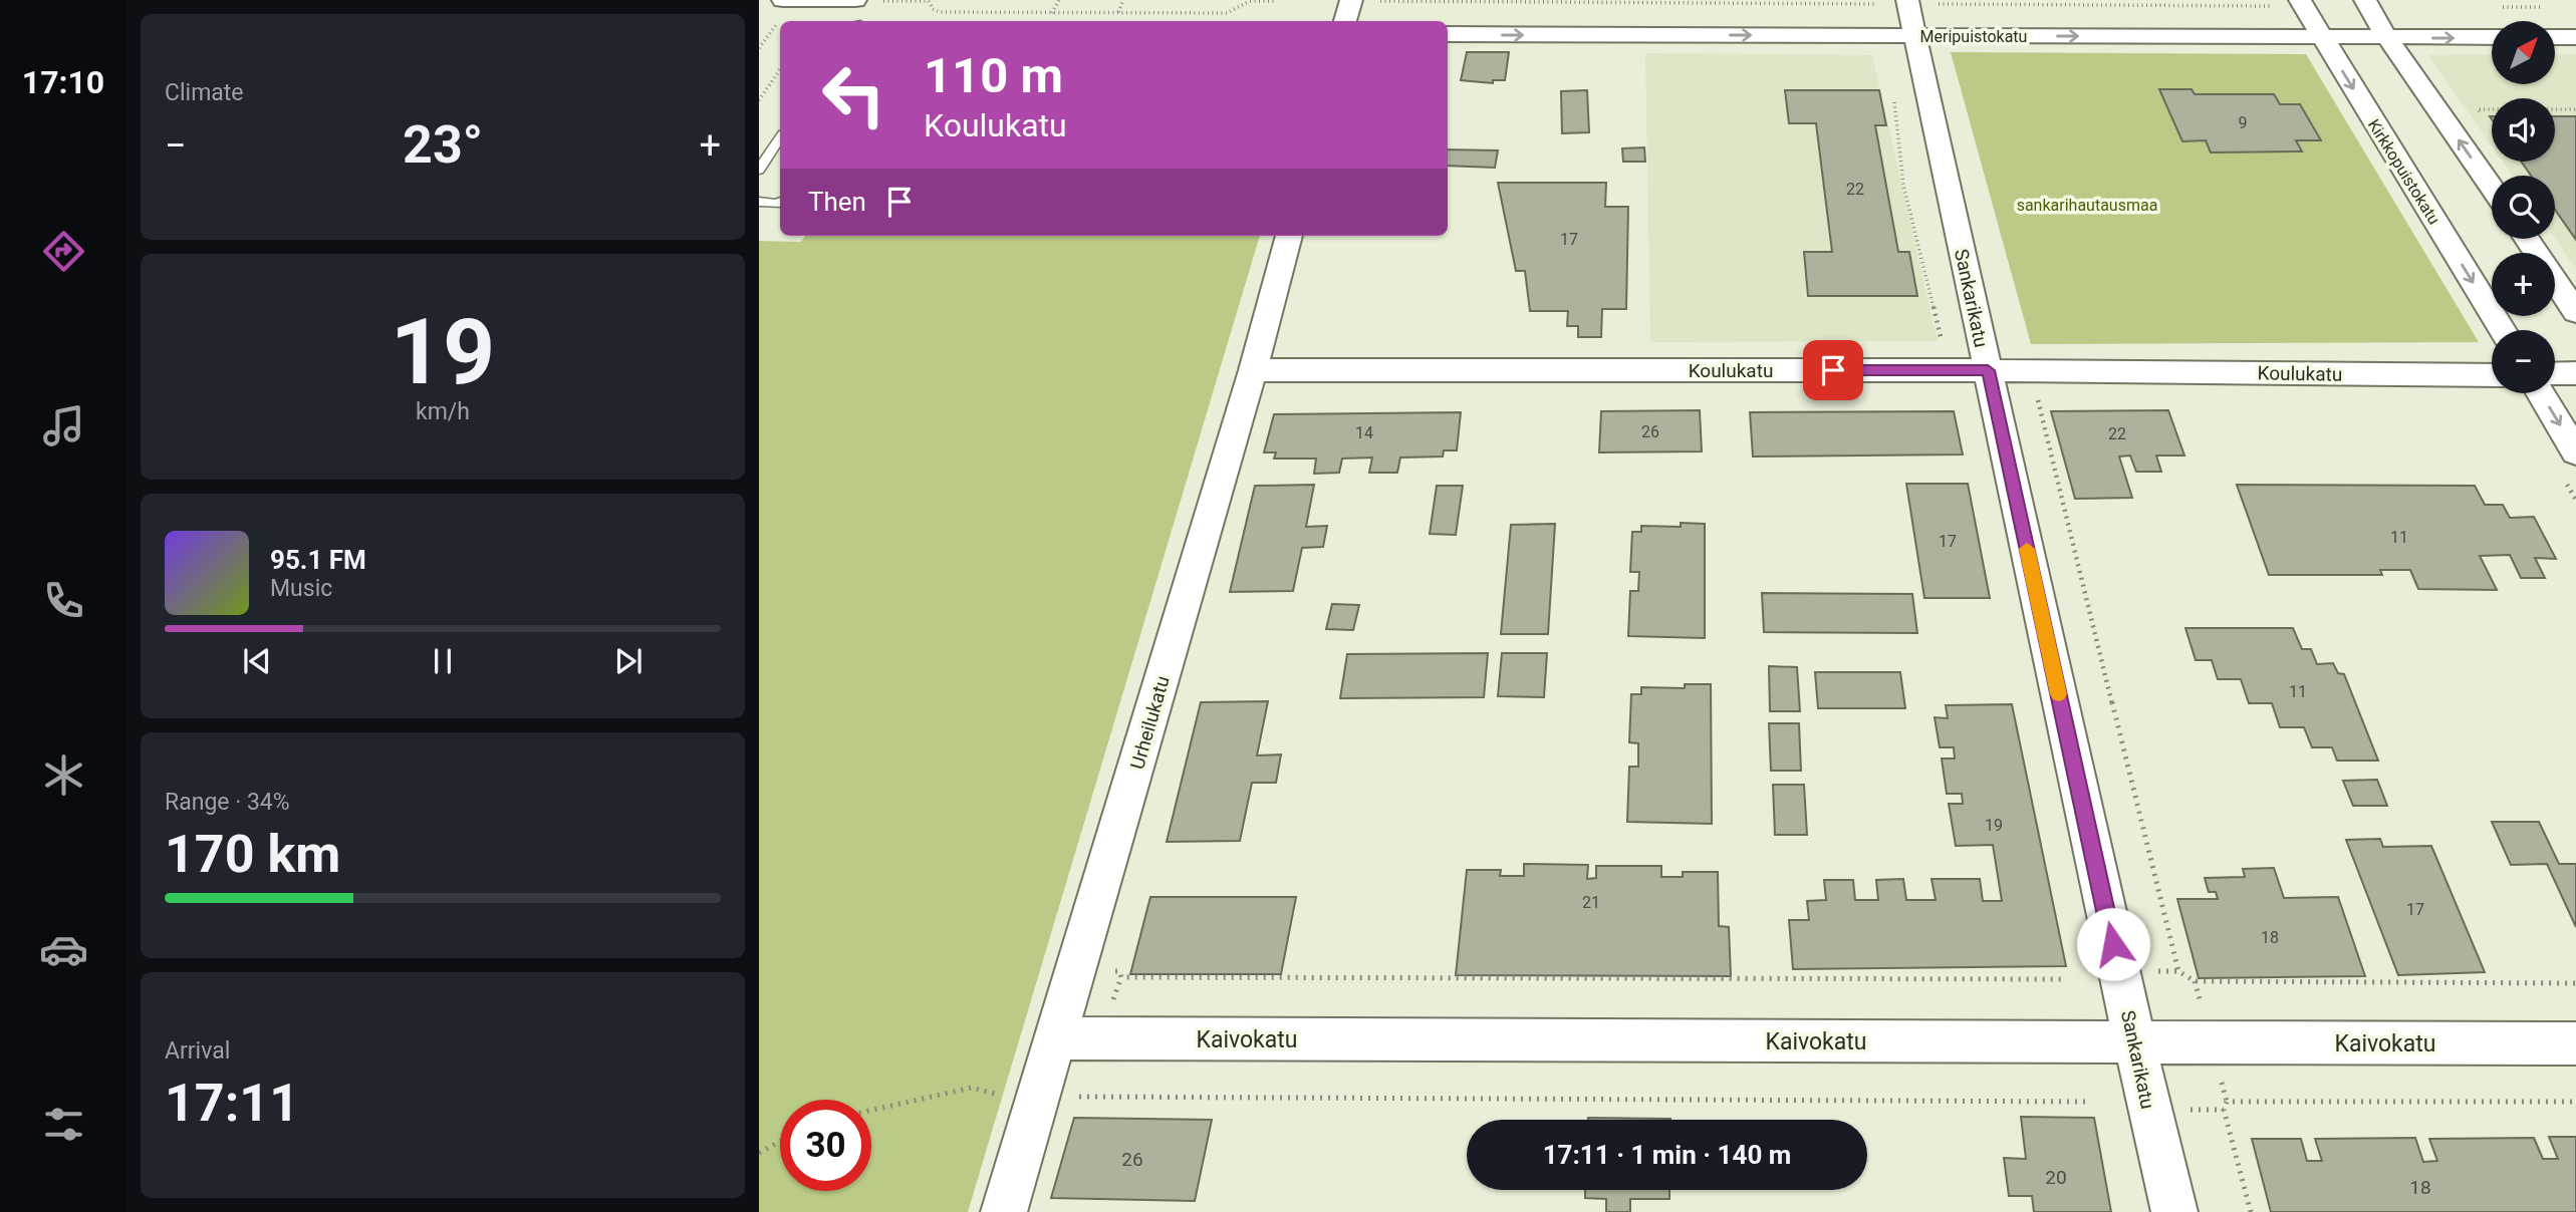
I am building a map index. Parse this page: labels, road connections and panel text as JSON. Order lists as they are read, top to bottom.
{
  "streets": {
    "street": [
      "Meripuistokatu",
      "Kirkkopuistokatu",
      "Sankarikatu",
      "Koulukatu",
      "Urheilukatu",
      "Kaivokatu"
    ]
  },
  "crossings": [
    ["Meripuistokatu", "Kirkkopuistokatu"],
    ["Meripuistokatu", "Sankarikatu"],
    ["Sankarikatu", "Koulukatu"],
    ["Sankarikatu", "Kaivokatu"],
    ["Koulukatu", "Urheilukatu"],
    ["Urheilukatu", "Kaivokatu"]
  ],
  "one_way": ["Meripuistokatu"],
  "parks": ["sankarihautausmaa"],
  "house_numbers": [
    "9",
    "22",
    "17",
    "26",
    "14",
    "22",
    "11",
    "17",
    "11",
    "19",
    "21",
    "17",
    "18",
    "26",
    "20",
    "18"
  ],
  "north": "top right",
  "page": {
    "tabs": "17:10",
    "tile": [
      "Climate",
      ["19", "km/h"],
      ["Range · 34%", "170 km"],
      ["Arrival", "17:11"]
    ],
    "map_buttons": ["+", "−"],
    "turn": ["110 m", "Koulukatu"],
    "heat": ["−", "23°", "+"],
    "then": "Then",
    "song": ["95.1 FM", "Music"],
    "limit": "30",
    "trip": "17:11 · 1 min · 140 m"
  }
}
